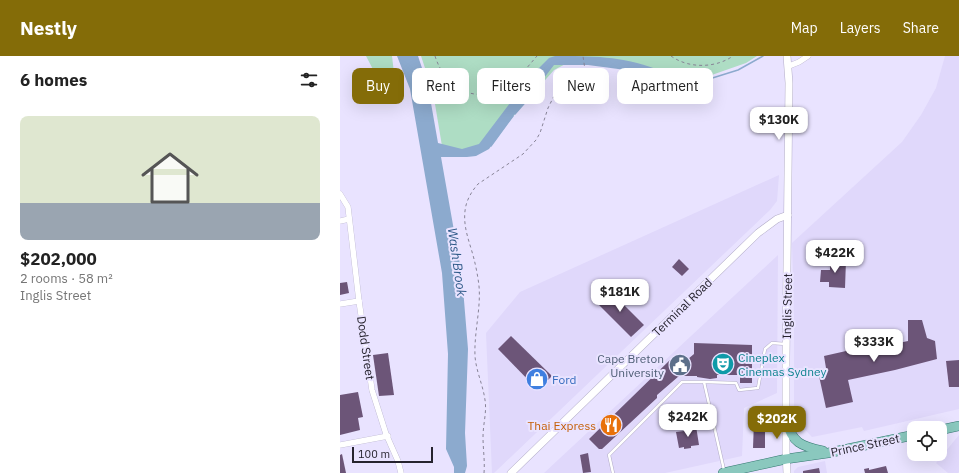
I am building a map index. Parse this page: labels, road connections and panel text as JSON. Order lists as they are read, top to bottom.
{
  "streets": {
    "main road": ["Prince Street"],
    "street": ["Inglis Street", "Terminal Road", "Dodd Street"]
  },
  "crossings": [
    ["Inglis Street", "Terminal Road"],
    ["Inglis Street", "Prince Street"]
  ],
  "water": ["Wash Brook"],
  "places": {
    "theatre": ["Cineplex Cinemas Sydney"],
    "public building": ["Cape Breton University"],
    "shop": ["Ford"],
    "restaurant": ["Thai Express"]
  },
  "scale_bar": "100 m",
  "page": {
    "header": "Nestly",
    "nav": ["Map", "Layers", "Share"],
    "heading": "6 homes",
    "chip": [
      "Buy",
      "Rent",
      "Filters",
      "New",
      "Apartment"
    ],
    "list": [
      {
        "name": "$202,000",
        "note": "2 rooms · 58 m² · Inglis Street"
      }
    ],
    "price": [
      "$130K",
      "$422K",
      "$181K",
      "$333K",
      "$242K",
      "$202K"
    ],
    "scale": "100 m"
  }
}
